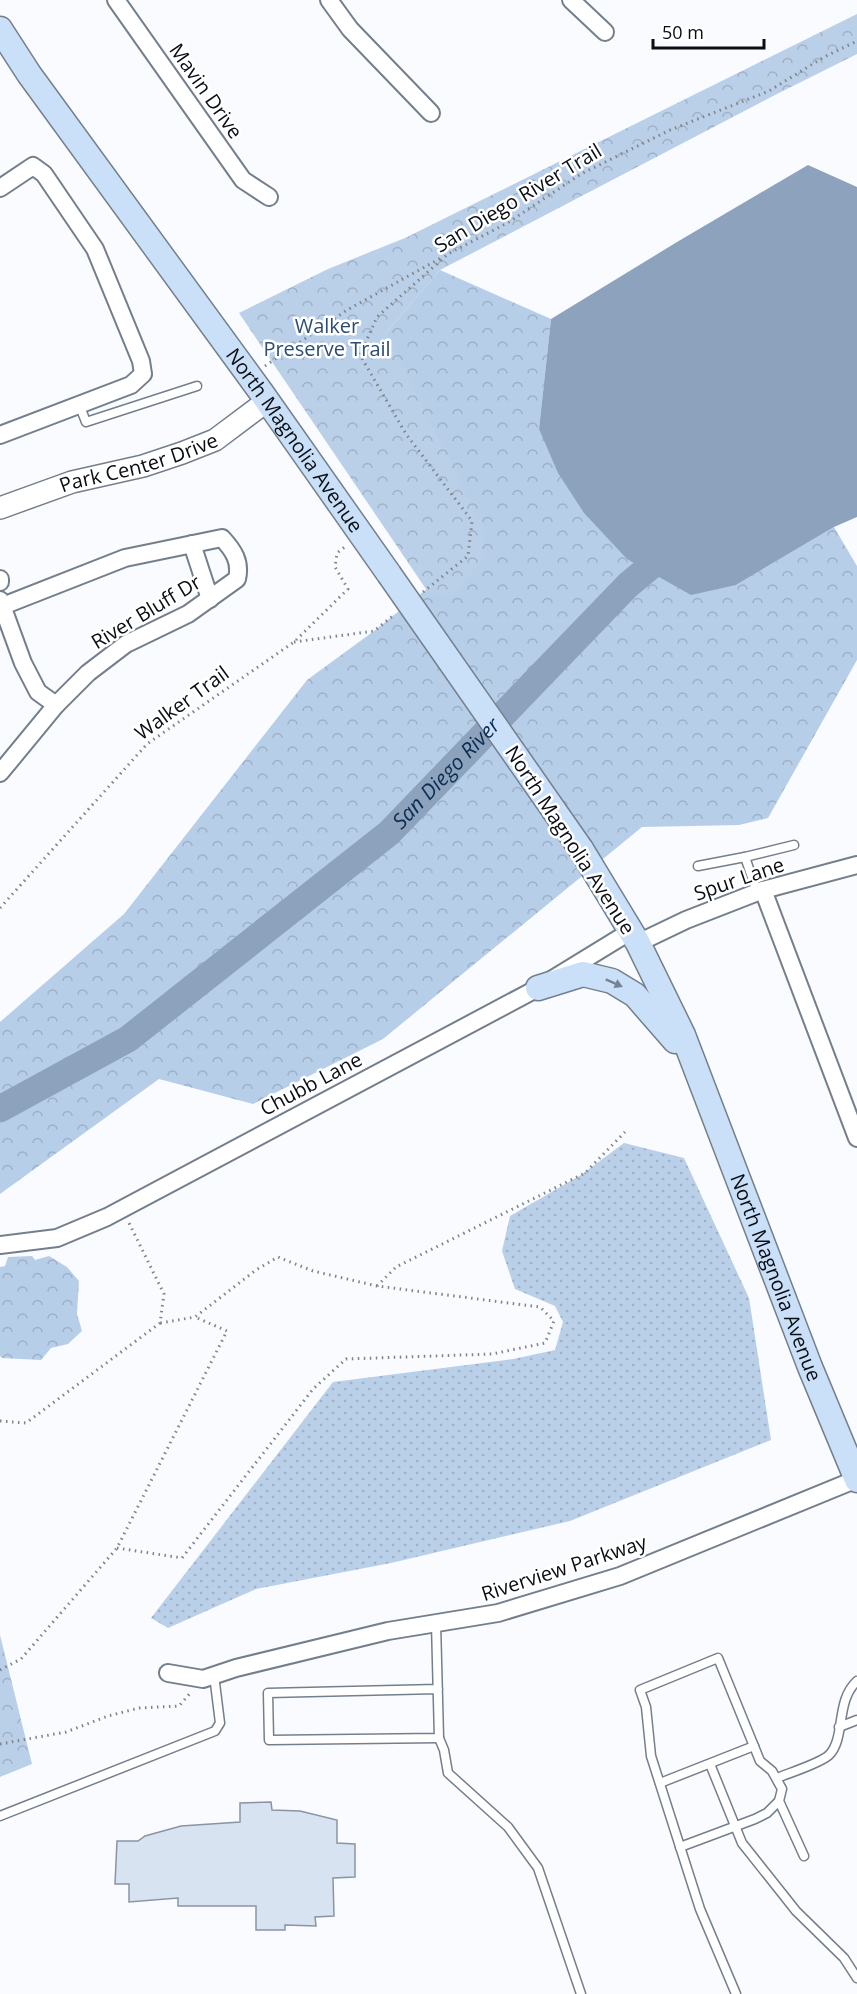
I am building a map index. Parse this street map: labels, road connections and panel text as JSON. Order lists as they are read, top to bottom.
{
  "streets": {
    "main road": ["North Magnolia Avenue"],
    "street": [
      "Mavin Drive",
      "Park Center Drive",
      "River Bluff Dr",
      "Spur Lane",
      "Chubb Lane",
      "Riverview Parkway"
    ],
    "path": ["San Diego River Trail", "Walker Trail"]
  },
  "crossings": [
    ["North Magnolia Avenue", "Park Center Drive"],
    ["North Magnolia Avenue", "Walker Trail"],
    ["North Magnolia Avenue", "Spur Lane"],
    ["North Magnolia Avenue", "Chubb Lane"],
    ["North Magnolia Avenue", "Riverview Parkway"],
    ["Spur Lane", "Chubb Lane"]
  ],
  "water": ["San Diego River"],
  "parks": ["Walker Preserve Trail"],
  "scale_bar": "50 m"
}
